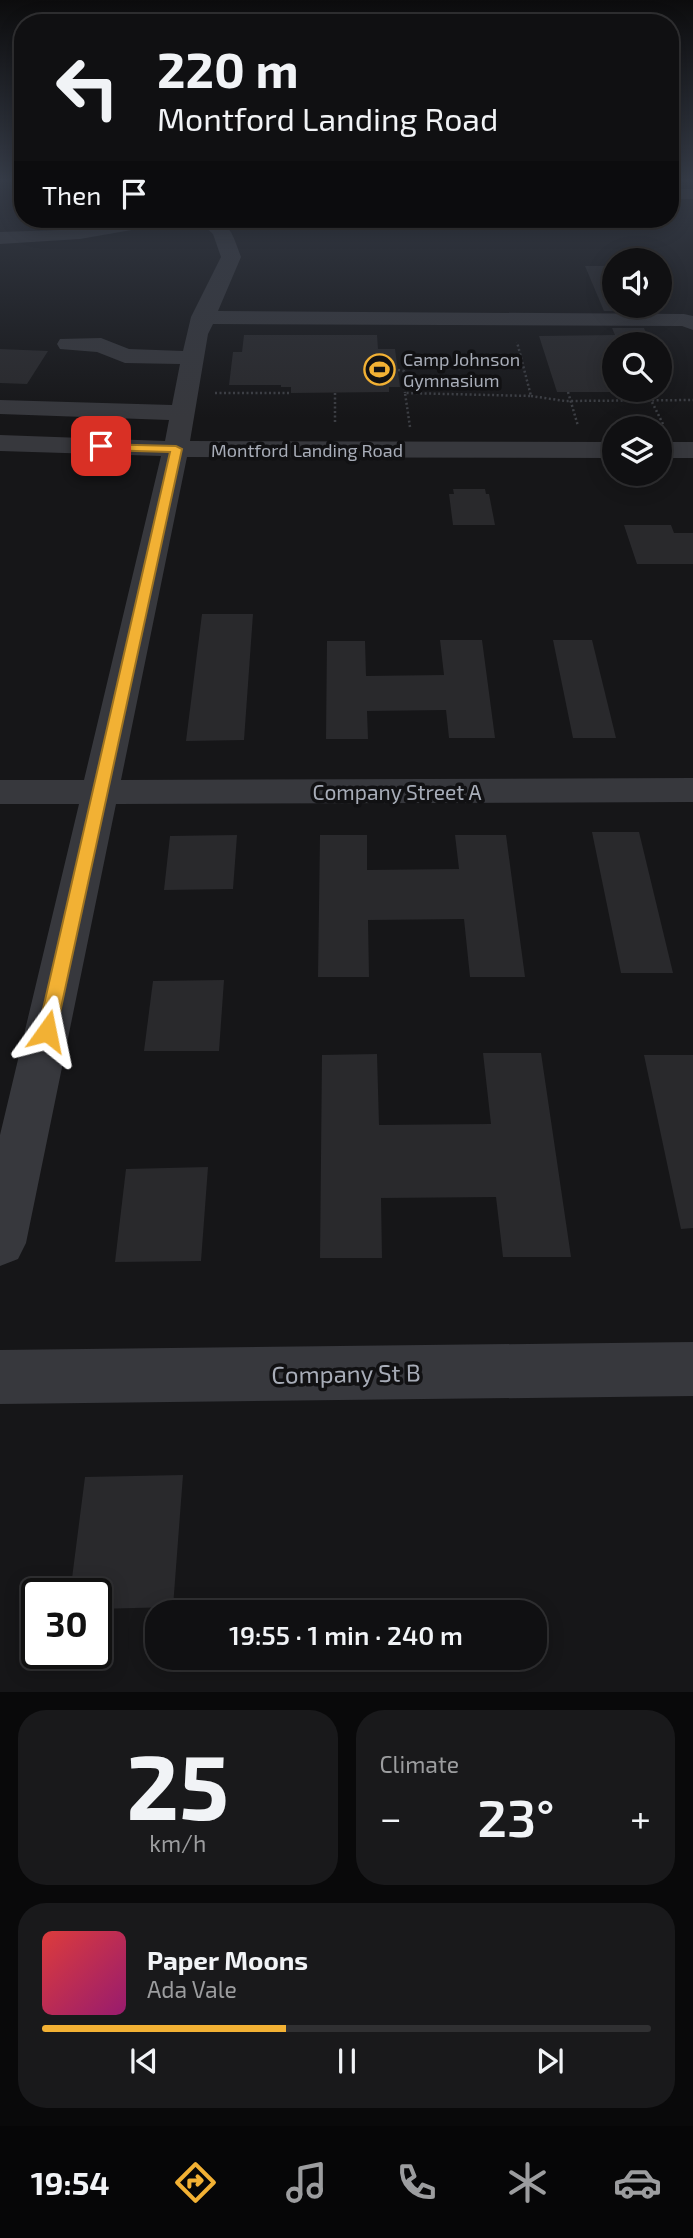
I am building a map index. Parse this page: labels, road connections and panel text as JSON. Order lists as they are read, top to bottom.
{
  "streets": {
    "street": ["Montford Landing Road", "Company Street A", "Company St B"]
  },
  "places": {
    "sports": ["Camp Johnson Gymnasium"]
  },
  "page": {
    "turn": ["220 m", "Montford Landing Road"],
    "then": "Then",
    "limit": "30",
    "trip": "19:55 · 1 min · 240 m",
    "tile": [
      ["25", "km/h"],
      "Climate"
    ],
    "heat": ["−", "23°", "+"],
    "song": ["Paper Moons", "Ada Vale"],
    "tabs": "19:54"
  }
}
